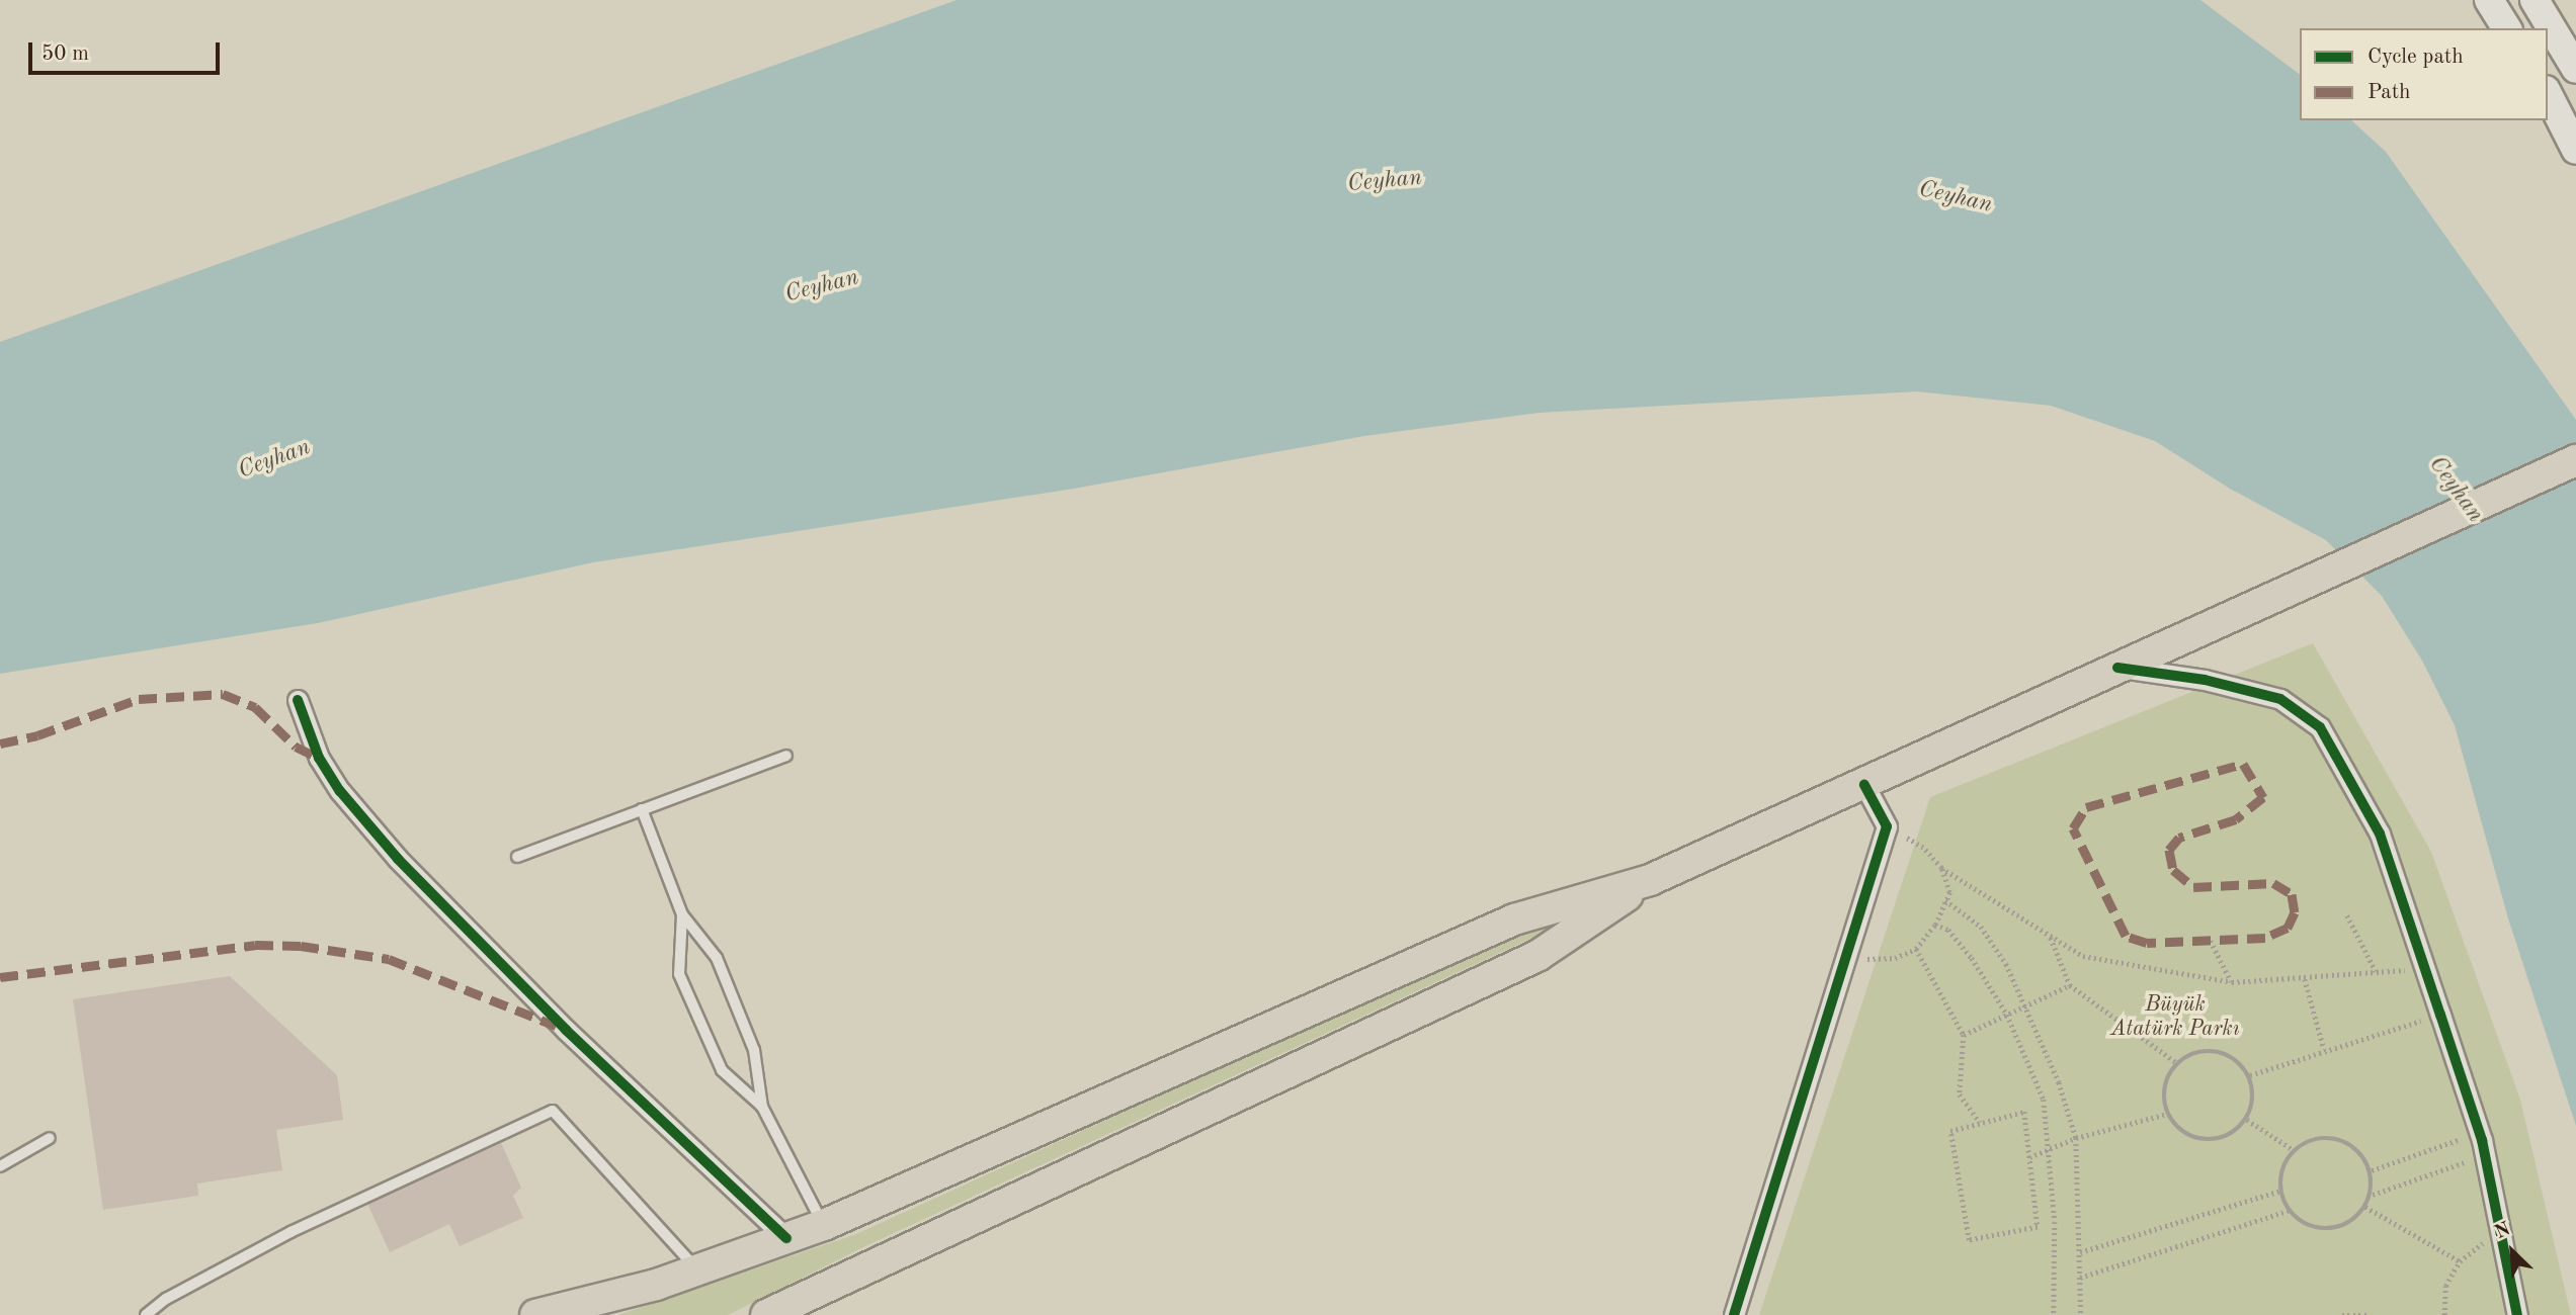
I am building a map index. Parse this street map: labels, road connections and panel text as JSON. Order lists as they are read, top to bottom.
{
  "water": ["Ceyhan"],
  "parks": ["Büyük Atatürk Parkı"],
  "legend": ["Cycle path", "Path"],
  "scale_bar": "50 m",
  "north": "top left"
}
